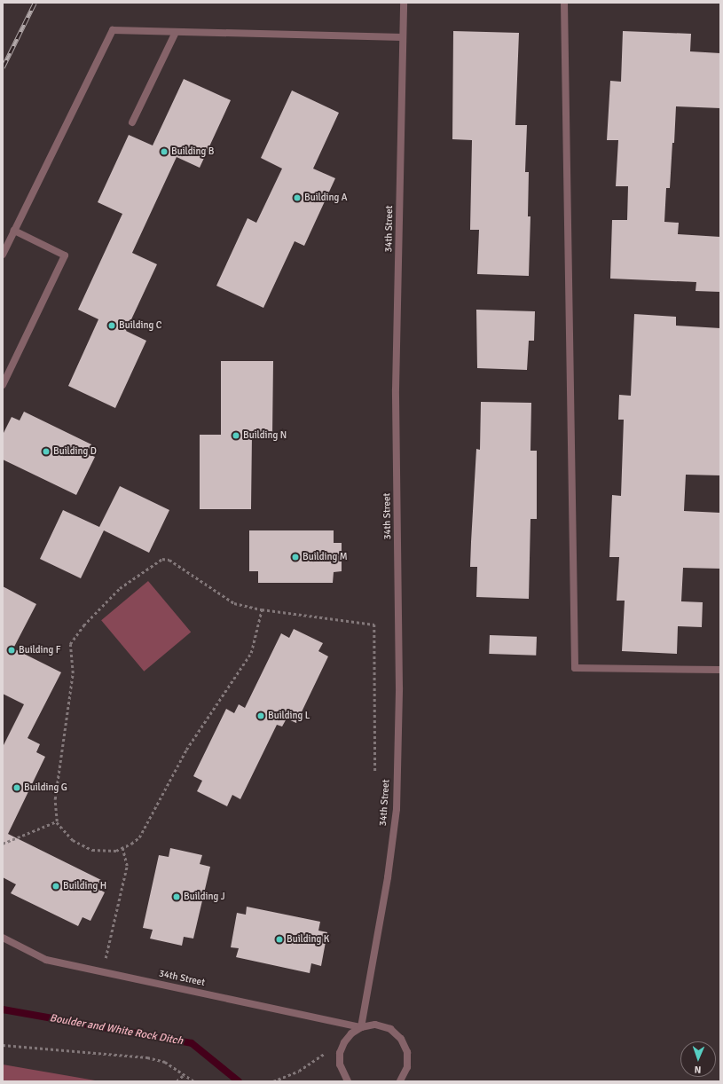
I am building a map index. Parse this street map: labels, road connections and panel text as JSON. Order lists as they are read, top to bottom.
{
  "streets": {
    "street": ["34th Street"]
  },
  "water": ["Boulder and White Rock Ditch"],
  "places": [
    "Building B",
    "Building A",
    "Building C",
    "Building N",
    "Building D",
    "Building M",
    "Building F",
    "Building L",
    "Building G",
    "Building H",
    "Building J",
    "Building K"
  ],
  "north": "bottom"
}
